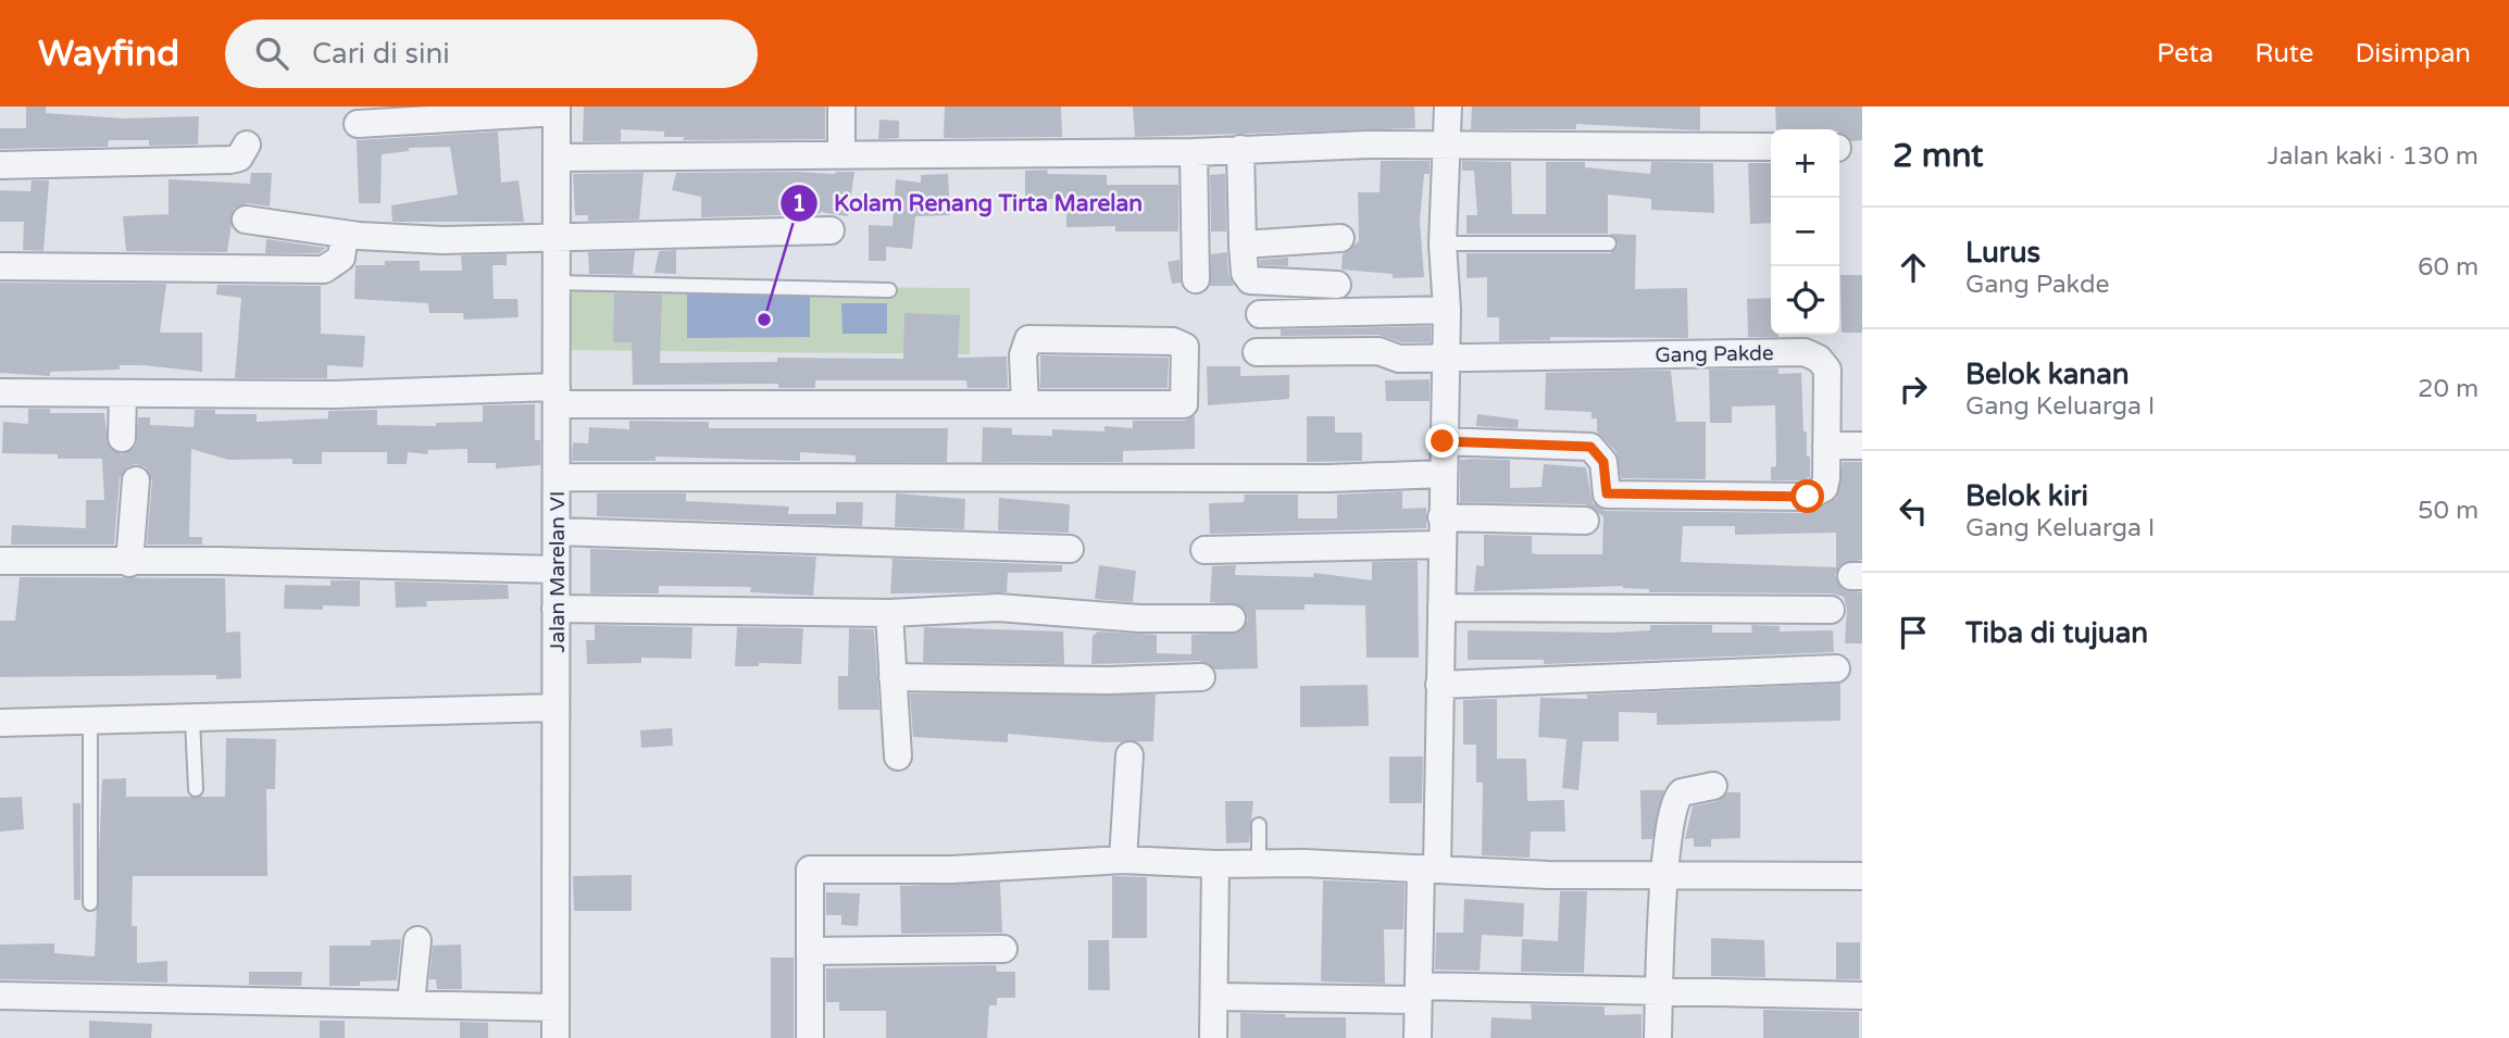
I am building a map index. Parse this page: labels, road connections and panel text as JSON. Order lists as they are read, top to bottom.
{
  "streets": {
    "street": ["Gang Pakde", "Jalan Marelan VI"]
  },
  "places": ["Kolam Renang Tirta Marelan"],
  "page": {
    "header": "Wayfind",
    "search": "Cari di sini",
    "nav": ["Peta", "Rute", "Disimpan"],
    "heading": ["2 mnt", "Jalan kaki · 130 m"],
    "map_buttons": ["+", "−"],
    "list": [
      ["Lurus", "Gang Pakde", "60 m"],
      ["Belok kanan", "Gang Keluarga I", "20 m"],
      ["Belok kiri", "Gang Keluarga I", "50 m"],
      "Tiba di tujuan"
    ]
  }
}
